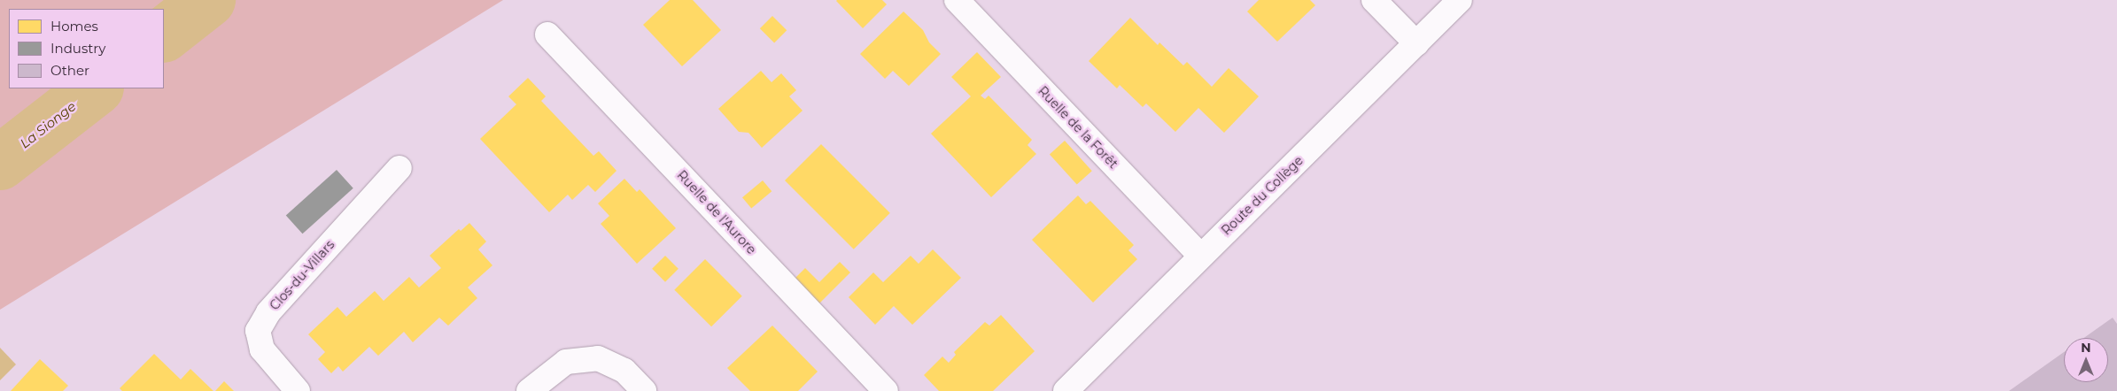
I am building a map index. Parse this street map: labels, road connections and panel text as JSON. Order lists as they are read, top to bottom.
{
  "streets": {
    "street": [
      "Ruelle de la Forêt",
      "Route du Collège",
      "Ruelle de l'Aurore",
      "Clos-du-Villars"
    ]
  },
  "crossings": [
    ["Ruelle de la Forêt", "Route du Collège"]
  ],
  "water": ["La Sionge"],
  "legend": ["Homes", "Industry", "Other"],
  "north": "top"
}
